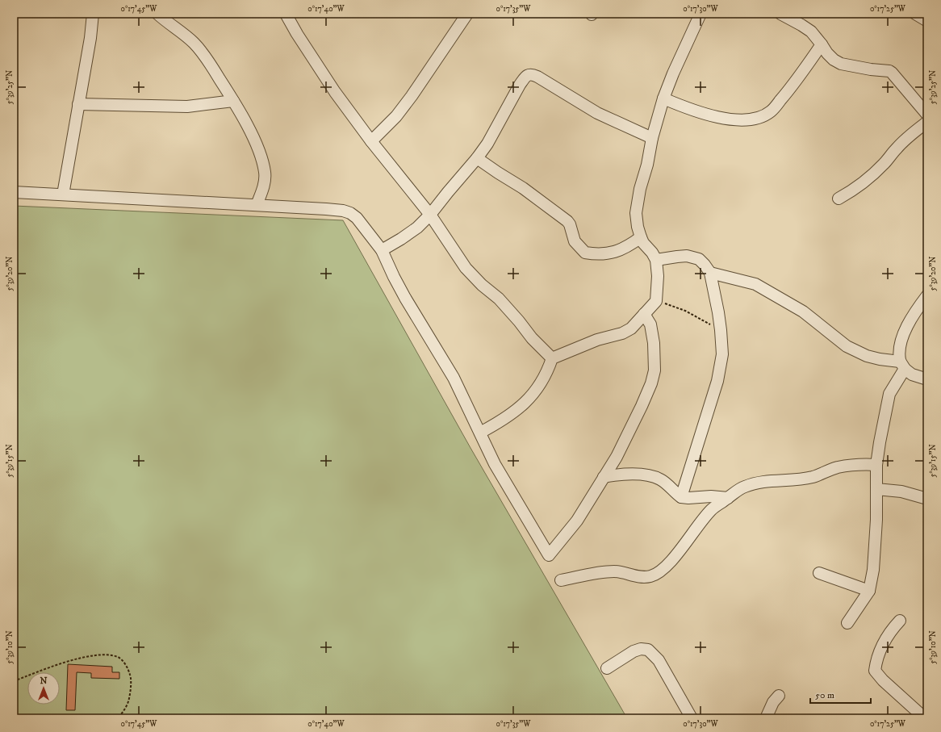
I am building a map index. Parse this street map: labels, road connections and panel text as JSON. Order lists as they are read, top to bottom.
{
  "scale_bar": "50 m",
  "north": "top",
  "coordinates": [
    "0°17'45\"W",
    "0°17'40\"W",
    "0°17'35\"W",
    "0°17'30\"W",
    "0°17'25\"W",
    "5°39'25\"N",
    "5°39'20\"N",
    "5°39'15\"N",
    "5°39'10\"N"
  ]
}
